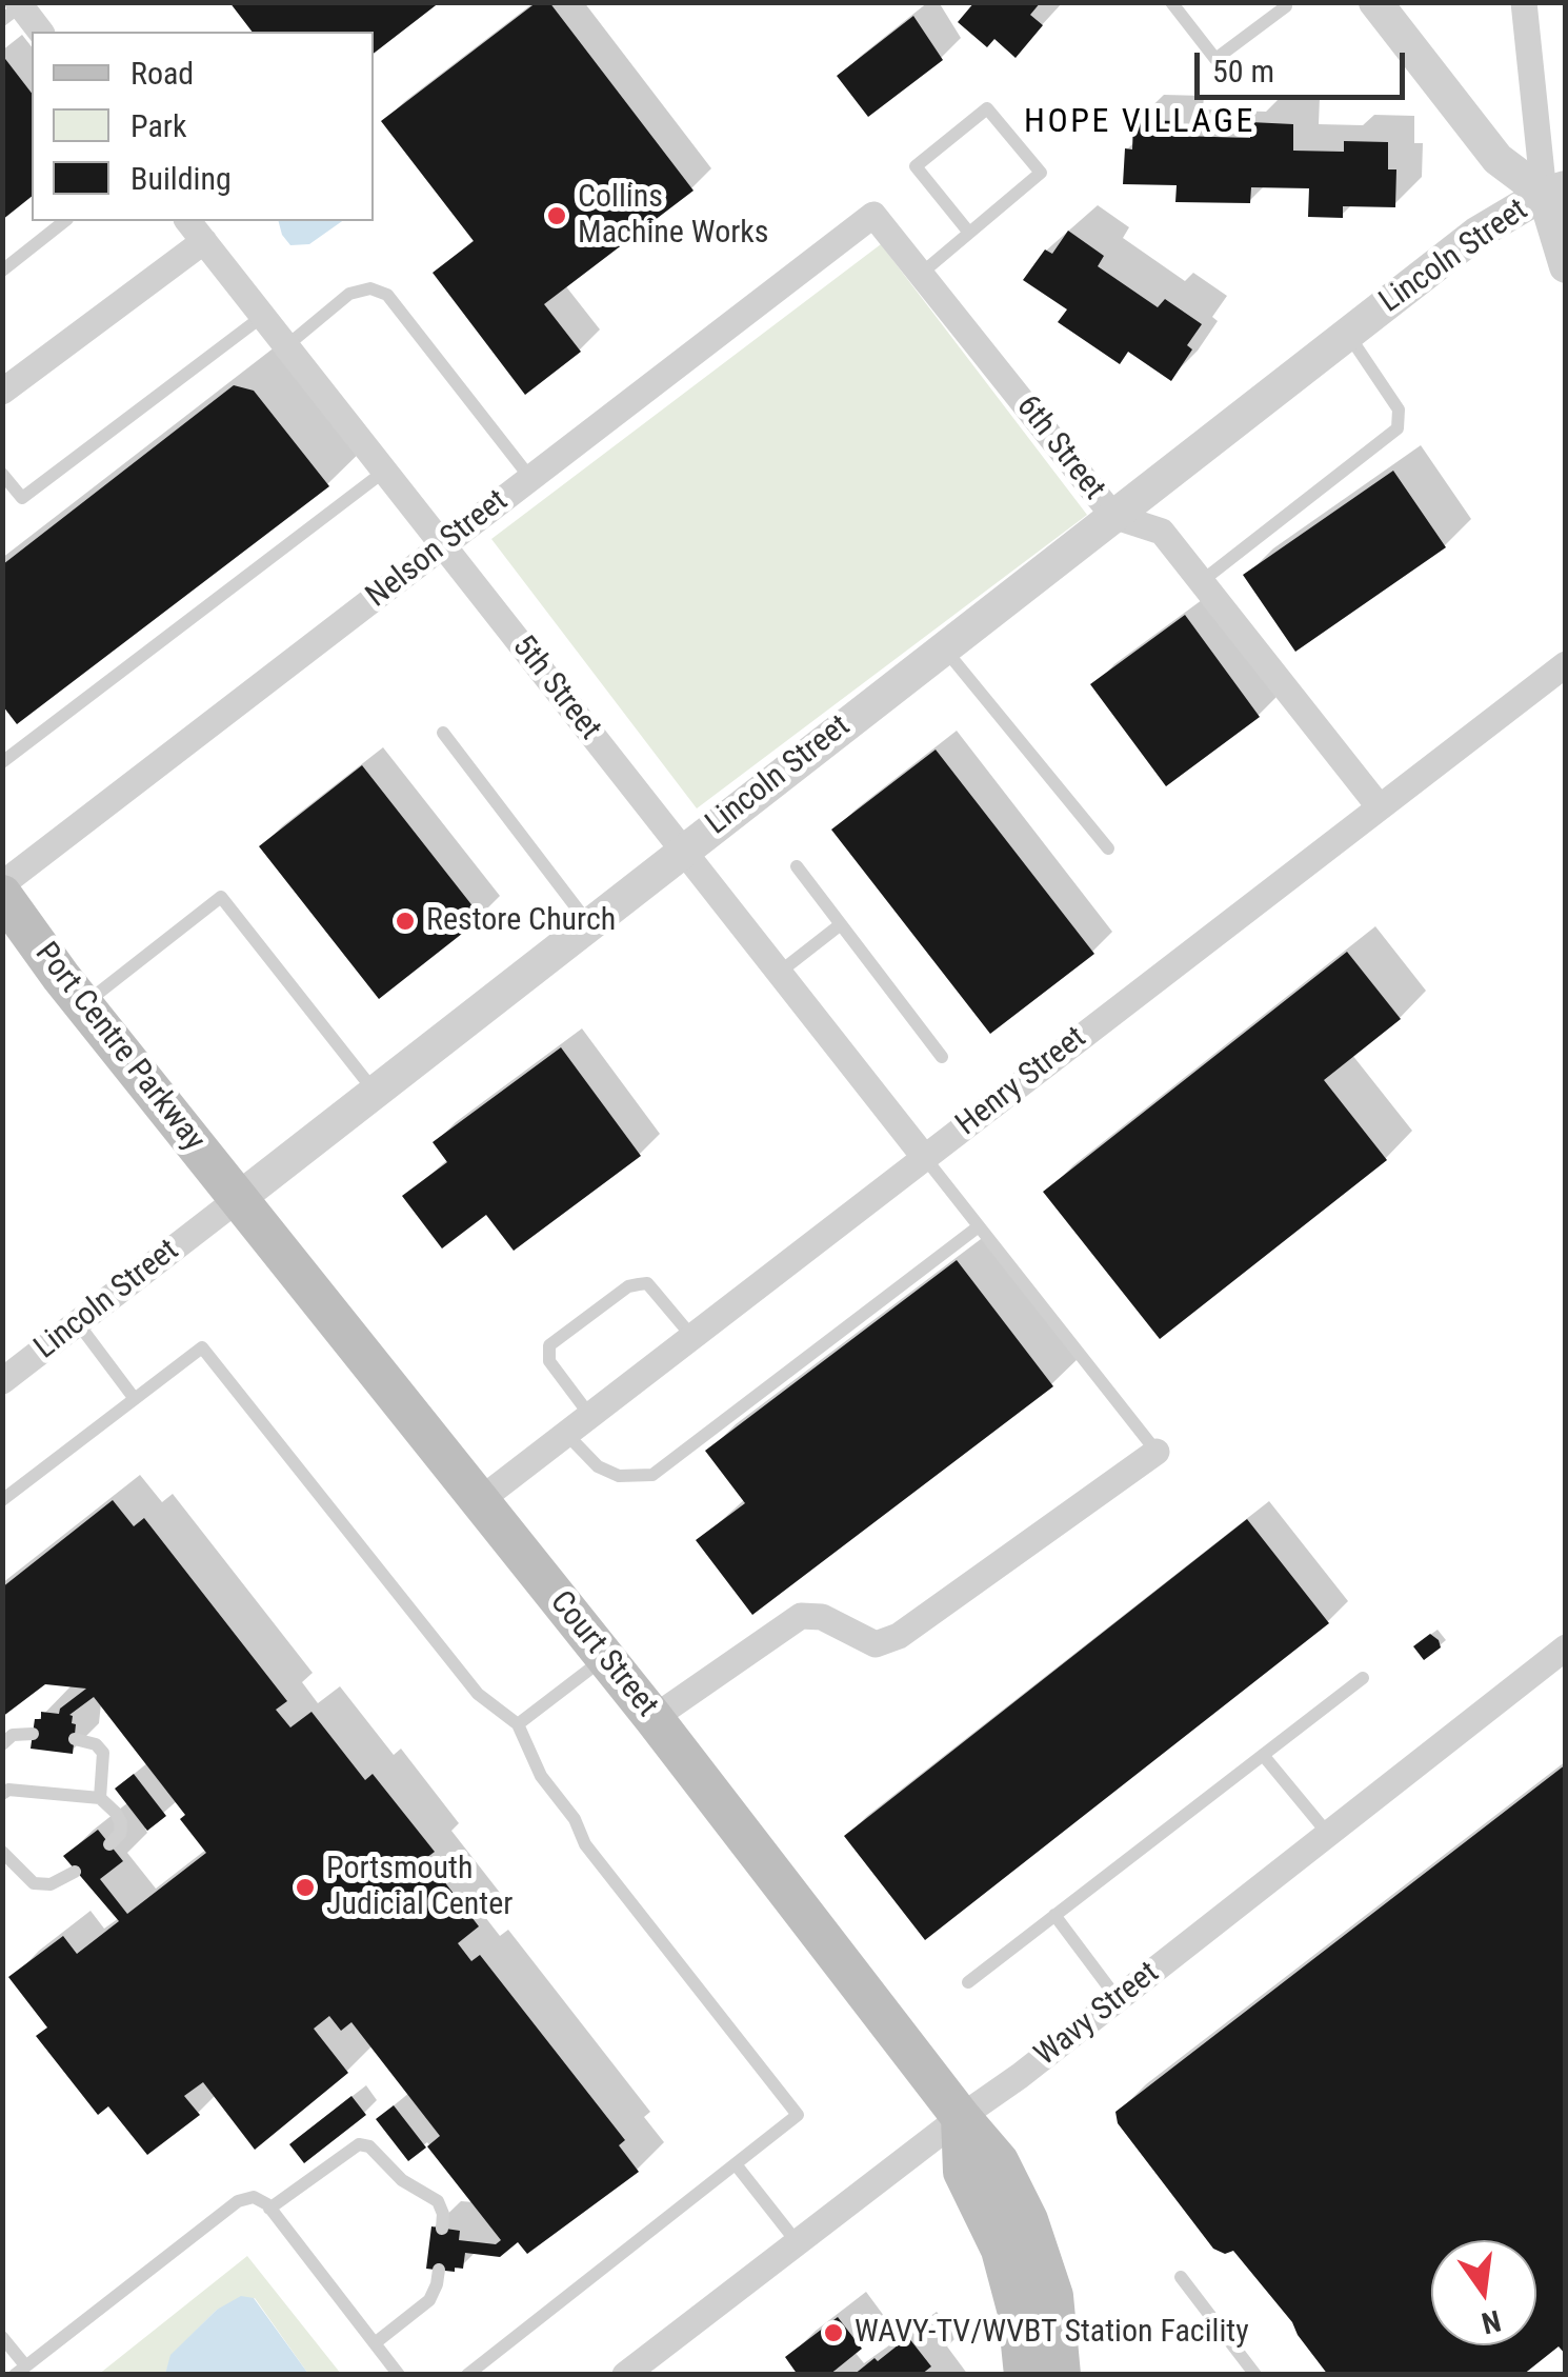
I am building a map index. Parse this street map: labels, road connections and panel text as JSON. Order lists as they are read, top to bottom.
{
  "streets": {
    "main road": ["Port Centre Parkway", "Court Street"],
    "street": [
      "Lincoln Street",
      "6th Street",
      "Nelson Street",
      "5th Street",
      "Henry Street",
      "Wavy Street"
    ]
  },
  "crossings": [
    ["Lincoln Street", "6th Street"],
    ["Lincoln Street", "5th Street"],
    ["Lincoln Street", "Port Centre Parkway"],
    ["Lincoln Street", "Court Street"],
    ["6th Street", "Nelson Street"],
    ["6th Street", "Henry Street"],
    ["Nelson Street", "5th Street"],
    ["5th Street", "Henry Street"],
    ["Port Centre Parkway", "Court Street"],
    ["Henry Street", "Court Street"],
    ["Court Street", "Wavy Street"]
  ],
  "districts": ["HOPE VILLAGE"],
  "places": [
    "Collins Machine Works",
    "Restore Church",
    "Portsmouth Judicial Center",
    "WAVY-TV/WVBT Station Facility"
  ],
  "legend": ["Road", "Park", "Building"],
  "scale_bar": "50 m",
  "north": "bottom"
}
